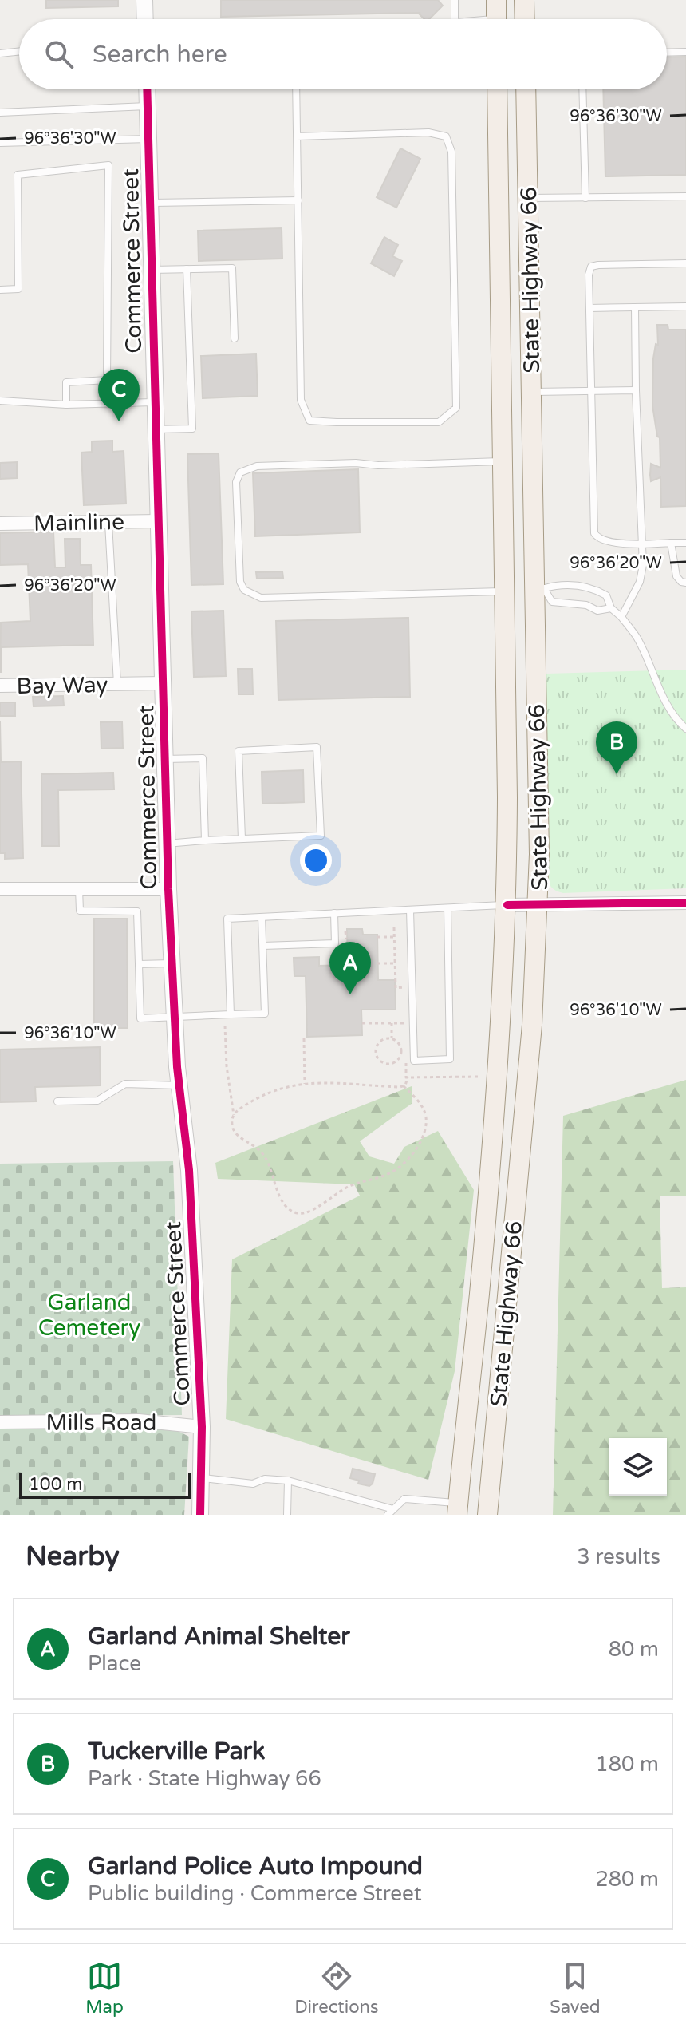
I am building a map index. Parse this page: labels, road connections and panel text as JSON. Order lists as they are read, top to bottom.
{
  "streets": {
    "main road": ["State Highway 66"],
    "street": [
      "Commerce Street",
      "Mainline",
      "Bay Way",
      "Mills Road"
    ]
  },
  "crossings": [
    ["Commerce Street", "Mainline"],
    ["Commerce Street", "Bay Way"],
    ["Commerce Street", "Mills Road"]
  ],
  "parks": ["Garland Cemetery"],
  "scale_bar": "100 m",
  "page": {
    "search": "Search here",
    "pins": ["C", "B", "A"],
    "scale": "100 m",
    "heading": ["Nearby", "3 results"],
    "list": [
      {
        "mark": "A",
        "name": "Garland Animal Shelter",
        "note": "Place",
        "value": "80 m"
      },
      {
        "mark": "B",
        "name": "Tuckerville Park",
        "note": "Park · State Highway 66",
        "value": "180 m"
      },
      {
        "mark": "C",
        "name": "Garland Police Auto Impound",
        "note": "Public building · Commerce Street",
        "value": "280 m"
      }
    ],
    "nav": ["Map", "Directions", "Saved"]
  },
  "coordinates": ["96°36'30\"W", "96°36'20\"W", "96°36'10\"W"]
}
